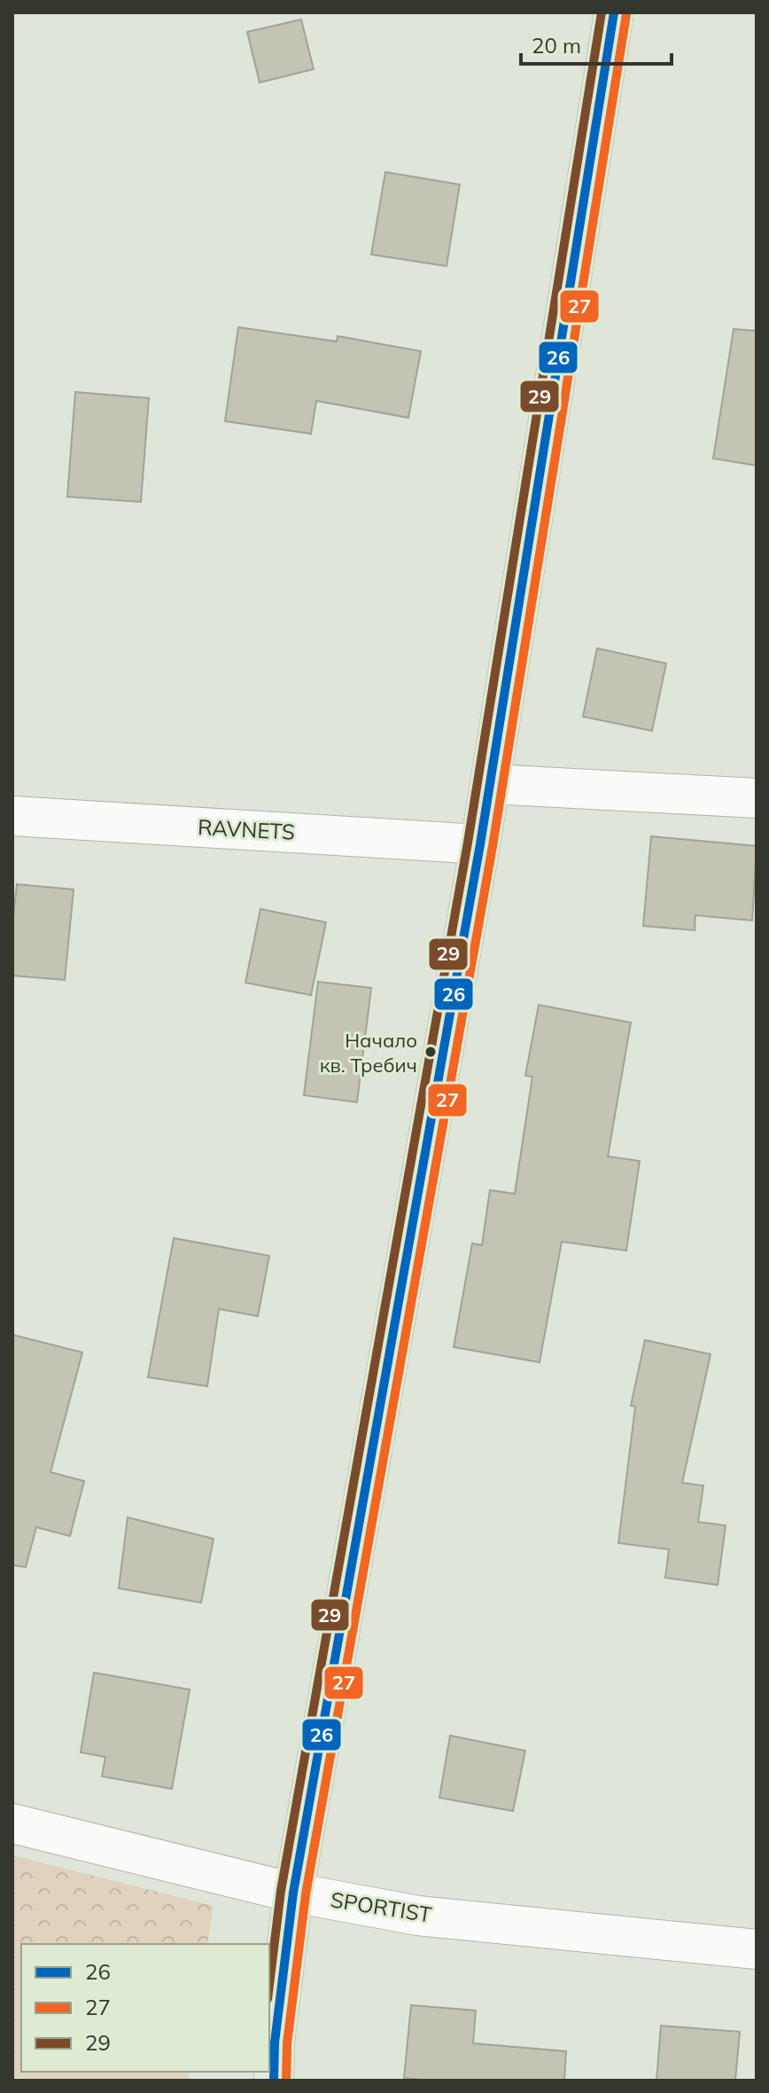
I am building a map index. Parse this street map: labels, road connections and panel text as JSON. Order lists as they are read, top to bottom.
{
  "streets": {
    "street": ["RAVNETS", "SPORTIST"]
  },
  "places": ["Начало кв. Требич"],
  "lines": ["transit line 26", "transit line 29", "transit line 27"],
  "legend": ["26", "27", "29"],
  "scale_bar": "20 m"
}
